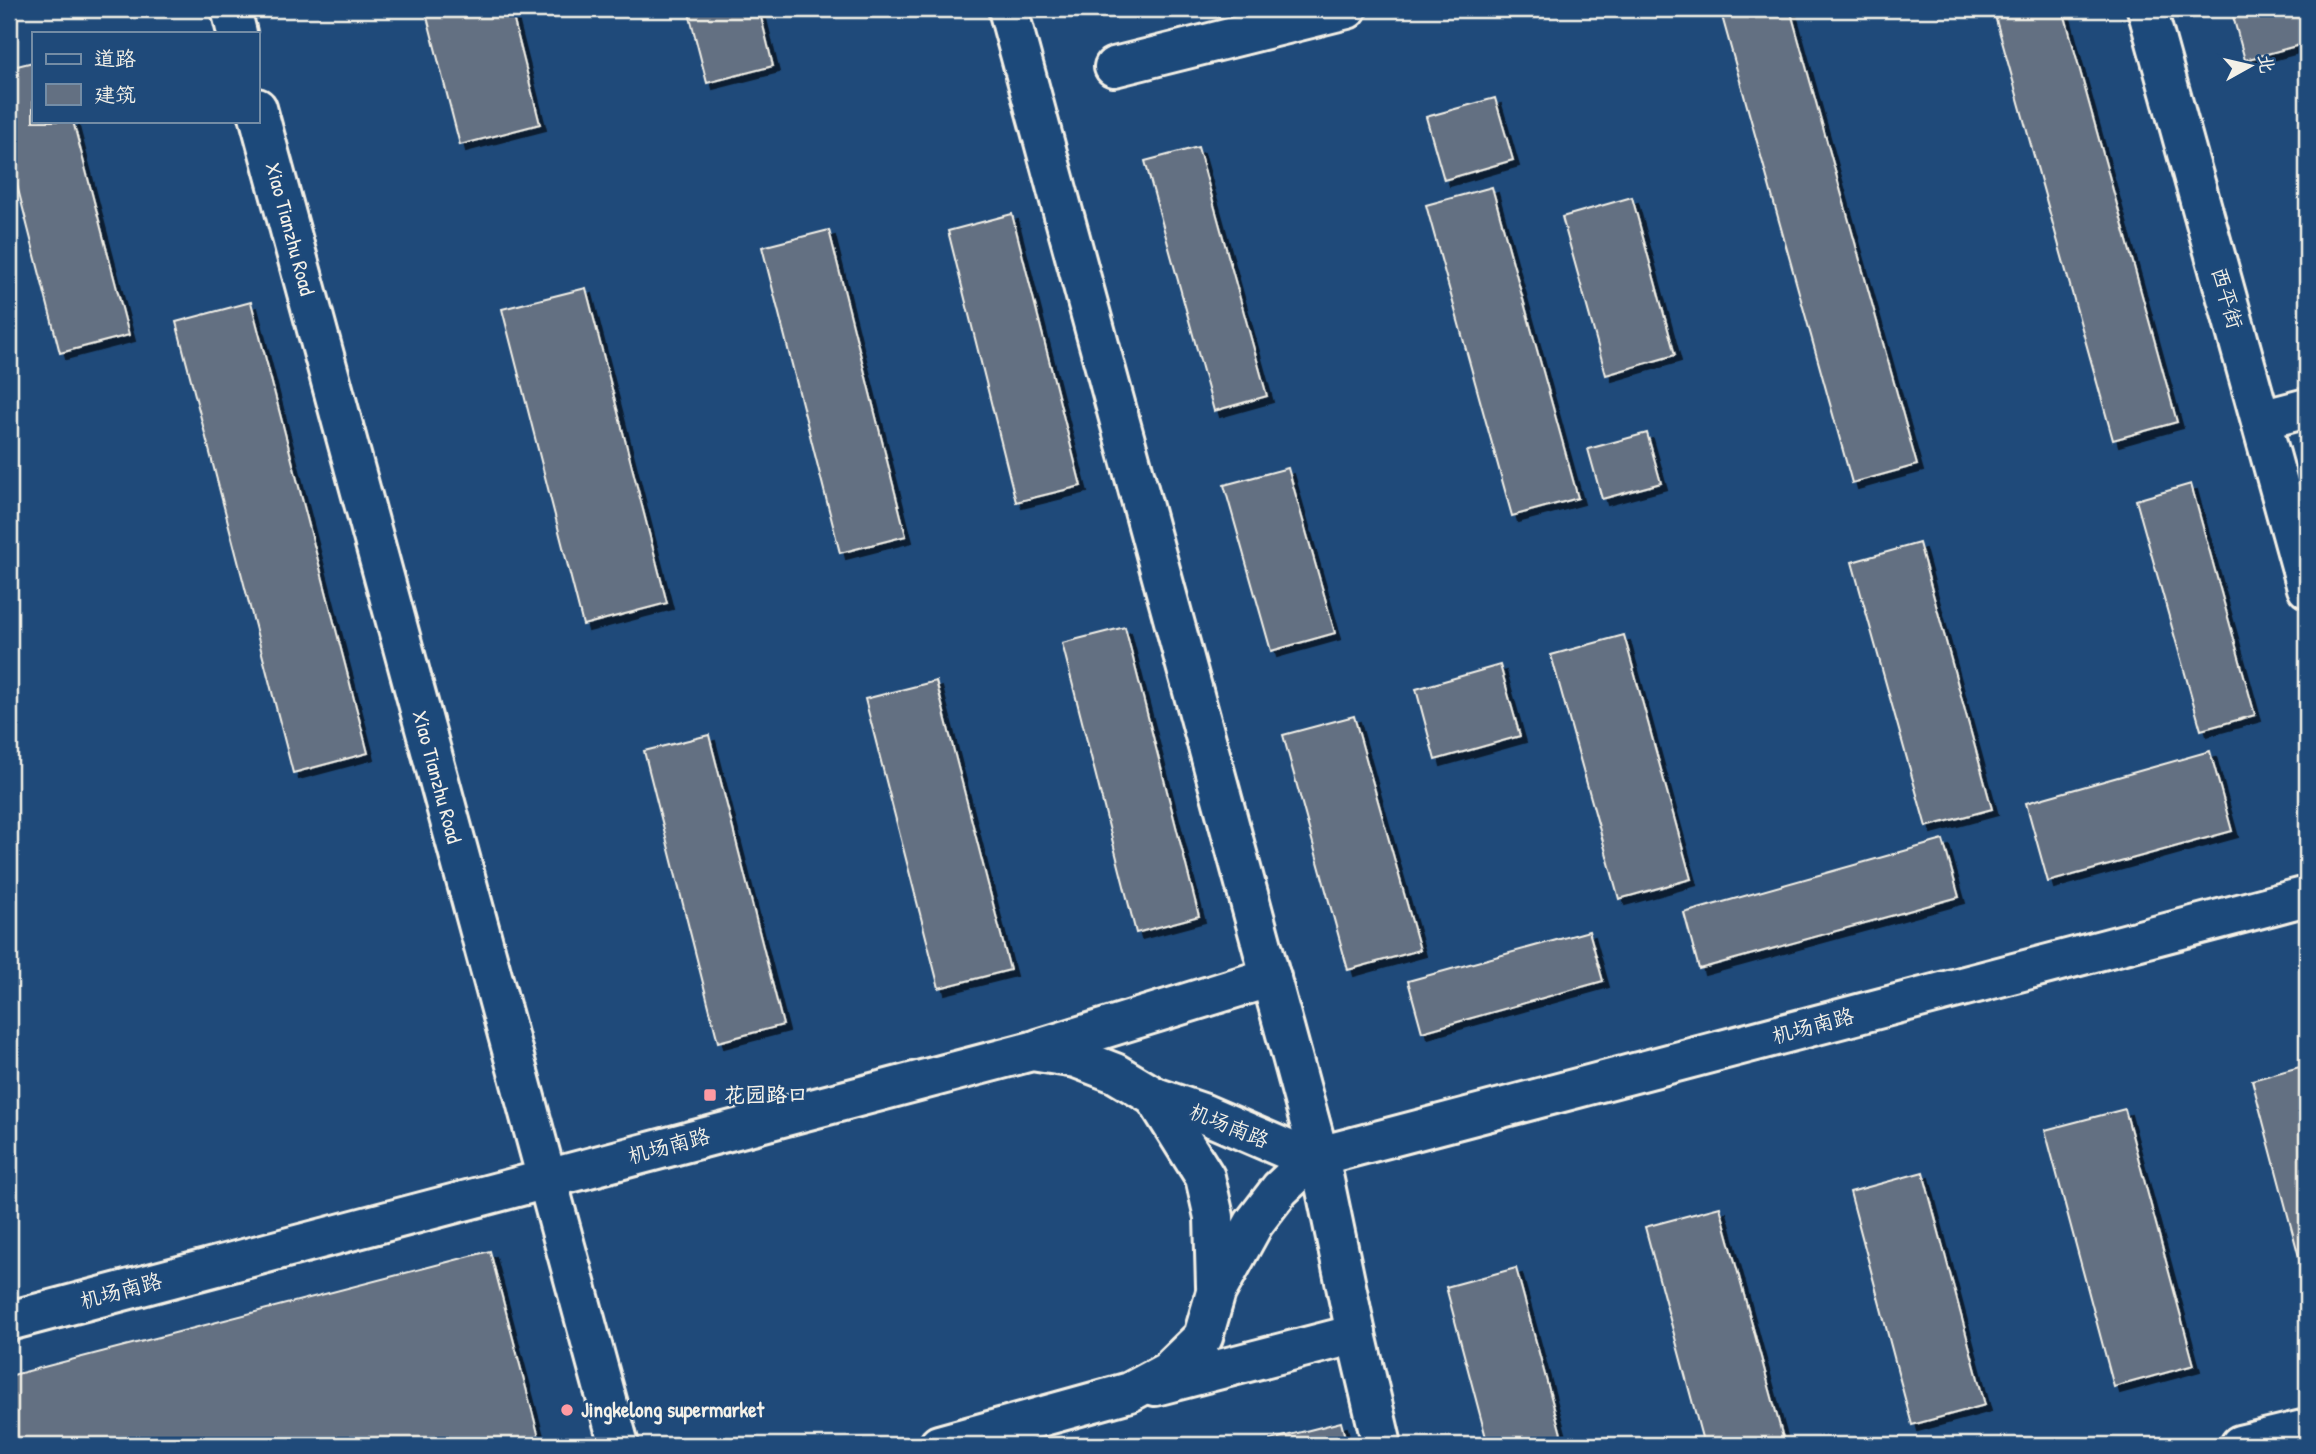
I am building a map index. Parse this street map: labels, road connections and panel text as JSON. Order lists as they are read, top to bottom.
{
  "streets": {
    "street": ["Xiao Tianzhu Road", "西平街", "机场南路"]
  },
  "crossings": [
    ["Xiao Tianzhu Road", "机场南路"]
  ],
  "places": {
    "transit": ["花园路口"],
    "other": ["Jingkelong supermarket"]
  },
  "legend": ["道路", "建筑"],
  "north": "right"
}
